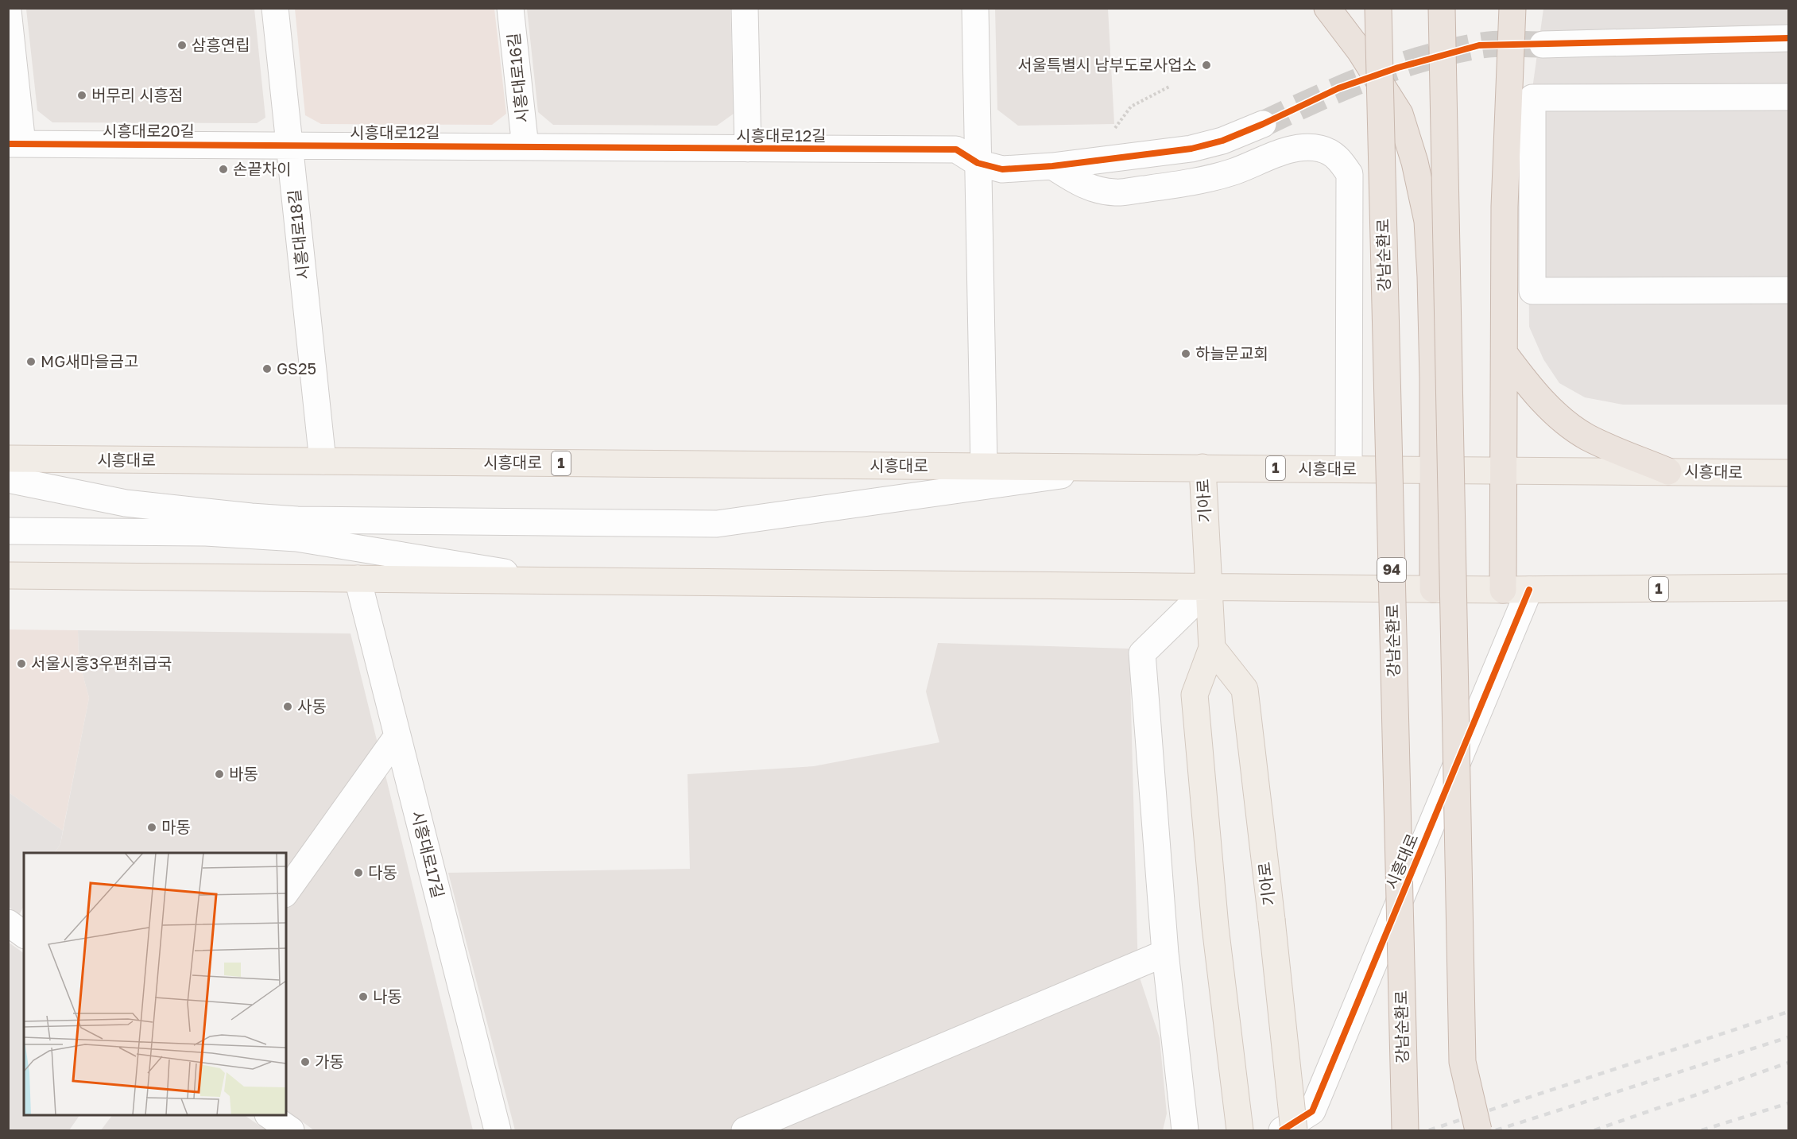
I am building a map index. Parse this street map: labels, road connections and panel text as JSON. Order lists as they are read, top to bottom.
{
  "streets": {
    "highway": ["강남순환로", "94"],
    "main road": ["시흥대로", "1", "기아로"],
    "street": [
      "시흥대로16길",
      "시흥대로20길",
      "시흥대로12길",
      "시흥대로18길",
      "시흥대로17길"
    ]
  },
  "crossings": [
    ["시흥대로16길", "시흥대로12길"],
    ["시흥대로20길", "시흥대로12길"],
    ["시흥대로20길", "시흥대로18길"],
    ["시흥대로12길", "시흥대로18길"],
    ["시흥대로18길", "시흥대로"],
    ["시흥대로", "1"],
    ["시흥대로", "기아로"],
    ["1", "기아로"],
    ["1", "시흥대로17길"]
  ],
  "places": [
    "삼흥연립",
    "서울특별시 남부도로사업소",
    "버무리 시흥점",
    "손끝차이",
    "하늘문교회",
    "MG새마을금고",
    "GS25",
    "서울시흥3우편취급국",
    "사동",
    "바동",
    "마동",
    "다동",
    "나동",
    "가동"
  ]
}
